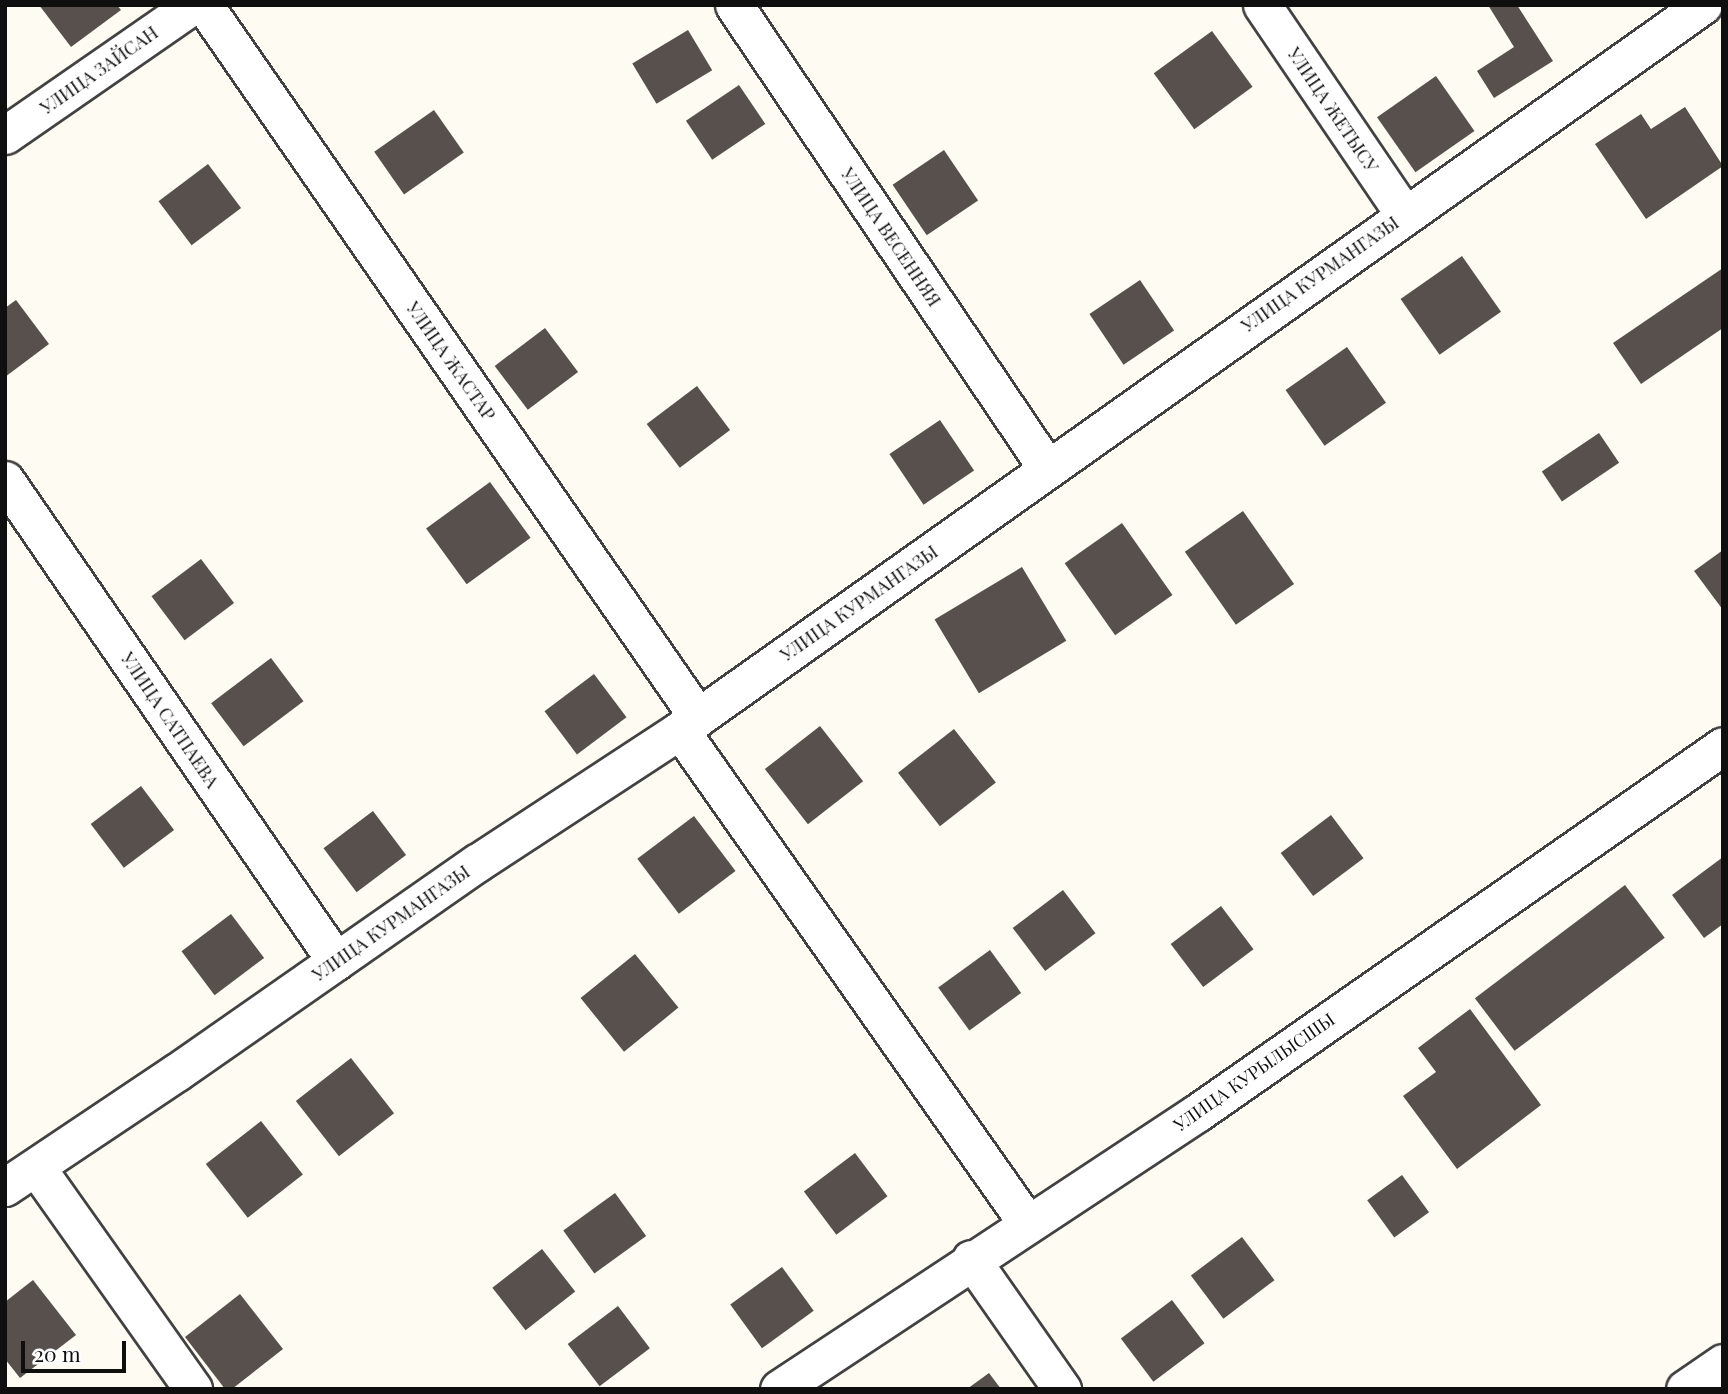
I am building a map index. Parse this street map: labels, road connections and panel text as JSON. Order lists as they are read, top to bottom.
{
  "streets": {
    "street": [
      "УЛИЦА ЗАЙСАН",
      "УЛИЦА ЖЕТЫСУ",
      "УЛИЦА ВЕСЕННЯЯ",
      "УЛИЦА КУРМАНГАЗЫ",
      "УЛИЦА ЖАСТАР",
      "УЛИЦА САТПАЕВА",
      "УЛИЦА КУРЫЛЫСШЫ"
    ]
  },
  "crossings": [
    ["УЛИЦА ЗАЙСАН", "УЛИЦА ЖАСТАР"],
    ["УЛИЦА ЖЕТЫСУ", "УЛИЦА КУРМАНГАЗЫ"],
    ["УЛИЦА ВЕСЕННЯЯ", "УЛИЦА КУРМАНГАЗЫ"],
    ["УЛИЦА КУРМАНГАЗЫ", "УЛИЦА ЖАСТАР"],
    ["УЛИЦА КУРМАНГАЗЫ", "УЛИЦА САТПАЕВА"],
    ["УЛИЦА ЖАСТАР", "УЛИЦА КУРЫЛЫСШЫ"]
  ],
  "scale_bar": "20 m"
}
